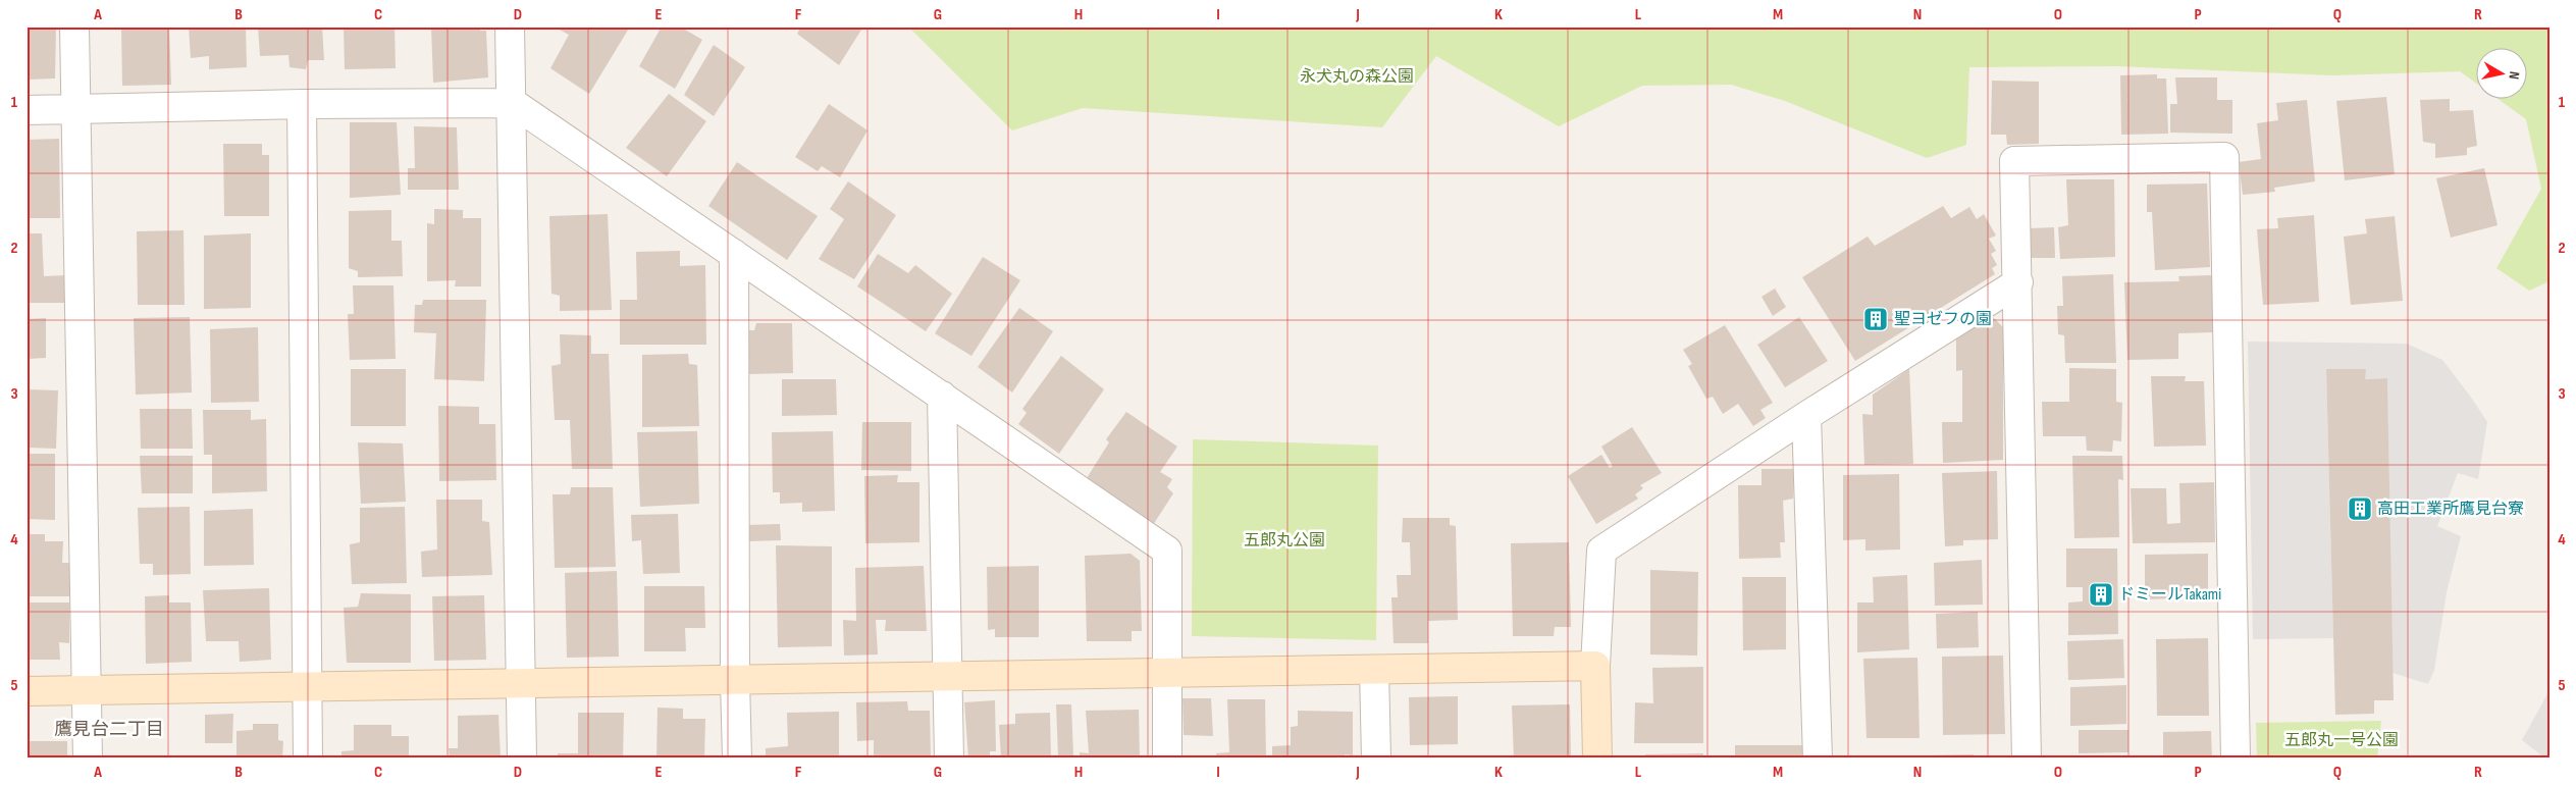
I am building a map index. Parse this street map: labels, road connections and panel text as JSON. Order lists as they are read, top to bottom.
{
  "districts": ["鷹見台二丁目"],
  "parks": ["永犬丸の森公園", "五郎丸公園", "五郎丸一号公園"],
  "places": {
    "building": ["聖ヨゼフの園", "高田工業所鷹見台寮", "ドミールTakami"]
  },
  "north": "right",
  "grid": {
    "columns": [
      "A",
      "B",
      "C",
      "D",
      "E",
      "F",
      "G",
      "H",
      "I",
      "J",
      "K",
      "L",
      "M",
      "N",
      "O",
      "P",
      "Q",
      "R"
    ],
    "rows": [
      "1",
      "2",
      "3",
      "4",
      "5"
    ]
  }
}
